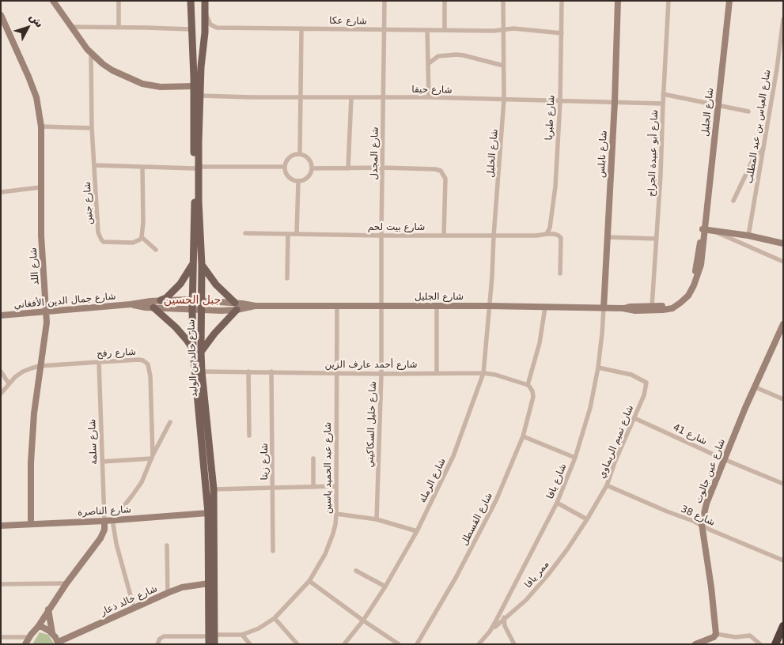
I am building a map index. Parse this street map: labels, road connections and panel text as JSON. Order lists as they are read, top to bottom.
{
  "streets": {
    "main road": ["شارع خالد بن الوليد"],
    "street": [
      "شارع عكا",
      "شارع حيفا",
      "شارع الجليل",
      "شارع طبريا",
      "شارع العباس بن عبد المطلب",
      "شارع المجدل",
      "شارع الخليل",
      "شارع أبو عبيدة الجراح",
      "شارع نابلس",
      "شارع جنين",
      "شارع بيت لحم",
      "شارع اللد",
      "شارع جمال الدين الأفغاني",
      "شارع رفح",
      "شارع أحمد عارف الزين",
      "شارع خليل السكاكيني",
      "شارع 41",
      "شارع سلمة",
      "شارع تميم الريماوي",
      "شارع زيتا",
      "شارع عبد الحميد ياسين",
      "شارع عين جالوت",
      "شارع الرملة",
      "شارع يافا",
      "شارع الناصرة",
      "شارع 38",
      "شارع القسطل",
      "ممر يافا",
      "شارع خالد ذعار"
    ]
  },
  "crossings": [
    ["شارع عكا", "شارع طبريا"],
    ["شارع عكا", "شارع المجدل"],
    ["شارع عكا", "شارع الخليل"],
    ["شارع عكا", "شارع خالد بن الوليد"],
    ["شارع حيفا", "شارع طبريا"],
    ["شارع حيفا", "شارع المجدل"],
    ["شارع حيفا", "شارع الخليل"],
    ["شارع حيفا", "شارع أبو عبيدة الجراح"],
    ["شارع حيفا", "شارع نابلس"],
    ["شارع حيفا", "شارع خالد بن الوليد"],
    ["شارع الجليل", "شارع المجدل"],
    ["شارع الجليل", "شارع الخليل"],
    ["شارع الجليل", "شارع أبو عبيدة الجراح"],
    ["شارع الجليل", "شارع نابلس"],
    ["شارع الجليل", "شارع جمال الدين الأفغاني"],
    ["شارع الجليل", "شارع خالد بن الوليد"],
    ["شارع الجليل", "شارع خليل السكاكيني"],
    ["شارع الجليل", "شارع عبد الحميد ياسين"],
    ["شارع الجليل", "شارع الرملة"],
    ["شارع الجليل", "شارع يافا"],
    ["شارع طبريا", "شارع بيت لحم"],
    ["شارع المجدل", "شارع بيت لحم"],
    ["شارع المجدل", "شارع خليل السكاكيني"],
    ["شارع الخليل", "شارع بيت لحم"],
    ["شارع الخليل", "شارع الرملة"],
    ["شارع نابلس", "شارع يافا"],
    ["شارع اللد", "شارع جمال الدين الأفغاني"],
    ["شارع اللد", "شارع رفح"],
    ["شارع اللد", "شارع الناصرة"],
    ["شارع جمال الدين الأفغاني", "شارع خالد بن الوليد"],
    ["شارع رفح", "شارع سلمة"],
    ["شارع خالد بن الوليد", "شارع أحمد عارف الزين"],
    ["شارع خالد بن الوليد", "شارع عبد الحميد ياسين"],
    ["شارع خالد بن الوليد", "شارع الناصرة"],
    ["شارع خالد بن الوليد", "شارع خالد ذعار"],
    ["شارع أحمد عارف الزين", "شارع خليل السكاكيني"],
    ["شارع أحمد عارف الزين", "شارع زيتا"],
    ["شارع أحمد عارف الزين", "شارع عبد الحميد ياسين"],
    ["شارع أحمد عارف الزين", "شارع الرملة"],
    ["شارع أحمد عارف الزين", "شارع القسطل"],
    ["شارع 41", "شارع تميم الريماوي"],
    ["شارع 41", "شارع عين جالوت"],
    ["شارع سلمة", "شارع الناصرة"],
    ["شارع تميم الريماوي", "شارع يافا"],
    ["شارع تميم الريماوي", "شارع 38"],
    ["شارع تميم الريماوي", "ممر يافا"],
    ["شارع عين جالوت", "شارع 38"],
    ["شارع يافا", "ممر يافا"]
  ],
  "districts": ["جبل الحسين"],
  "north": "top right"
}
